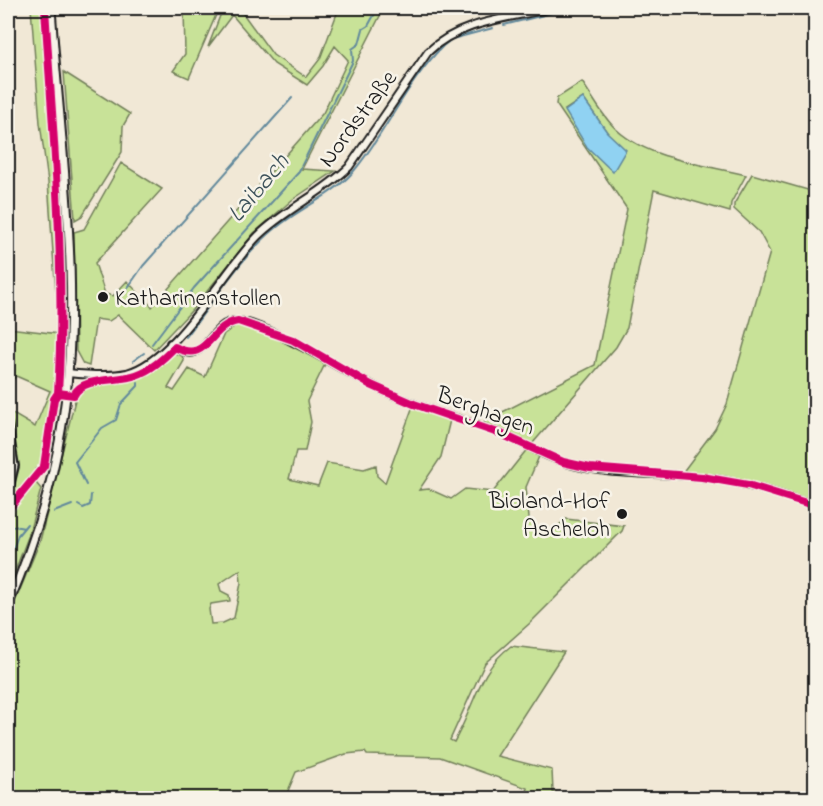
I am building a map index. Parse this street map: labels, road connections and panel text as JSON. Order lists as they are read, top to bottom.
{
  "streets": {
    "street": ["Nordstraße", "Berghagen"]
  },
  "crossings": [
    ["Nordstraße", "Berghagen"]
  ],
  "water": ["Laibach"],
  "places": ["Katharinenstollen", "Bioland-Hof Ascheloh"]
}
